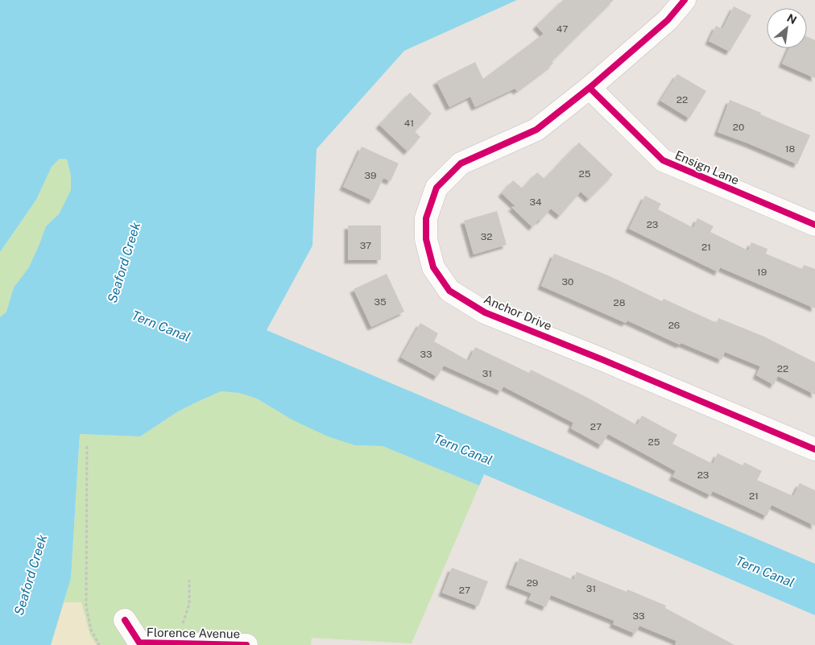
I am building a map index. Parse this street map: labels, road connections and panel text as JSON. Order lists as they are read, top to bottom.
{
  "streets": {
    "street": ["Ensign Lane", "Anchor Drive", "Florence Avenue"]
  },
  "crossings": [
    ["Ensign Lane", "Anchor Drive"]
  ],
  "water": ["Seaford Creek", "Tern Canal"],
  "house_numbers": [
    "47",
    "22",
    "41",
    "20",
    "18",
    "25",
    "39",
    "34",
    "23",
    "32",
    "37",
    "21",
    "19",
    "30",
    "35",
    "28",
    "26",
    "33",
    "22",
    "31",
    "27",
    "25",
    "23",
    "21",
    "29",
    "31",
    "27",
    "33"
  ],
  "north": "top right"
}
